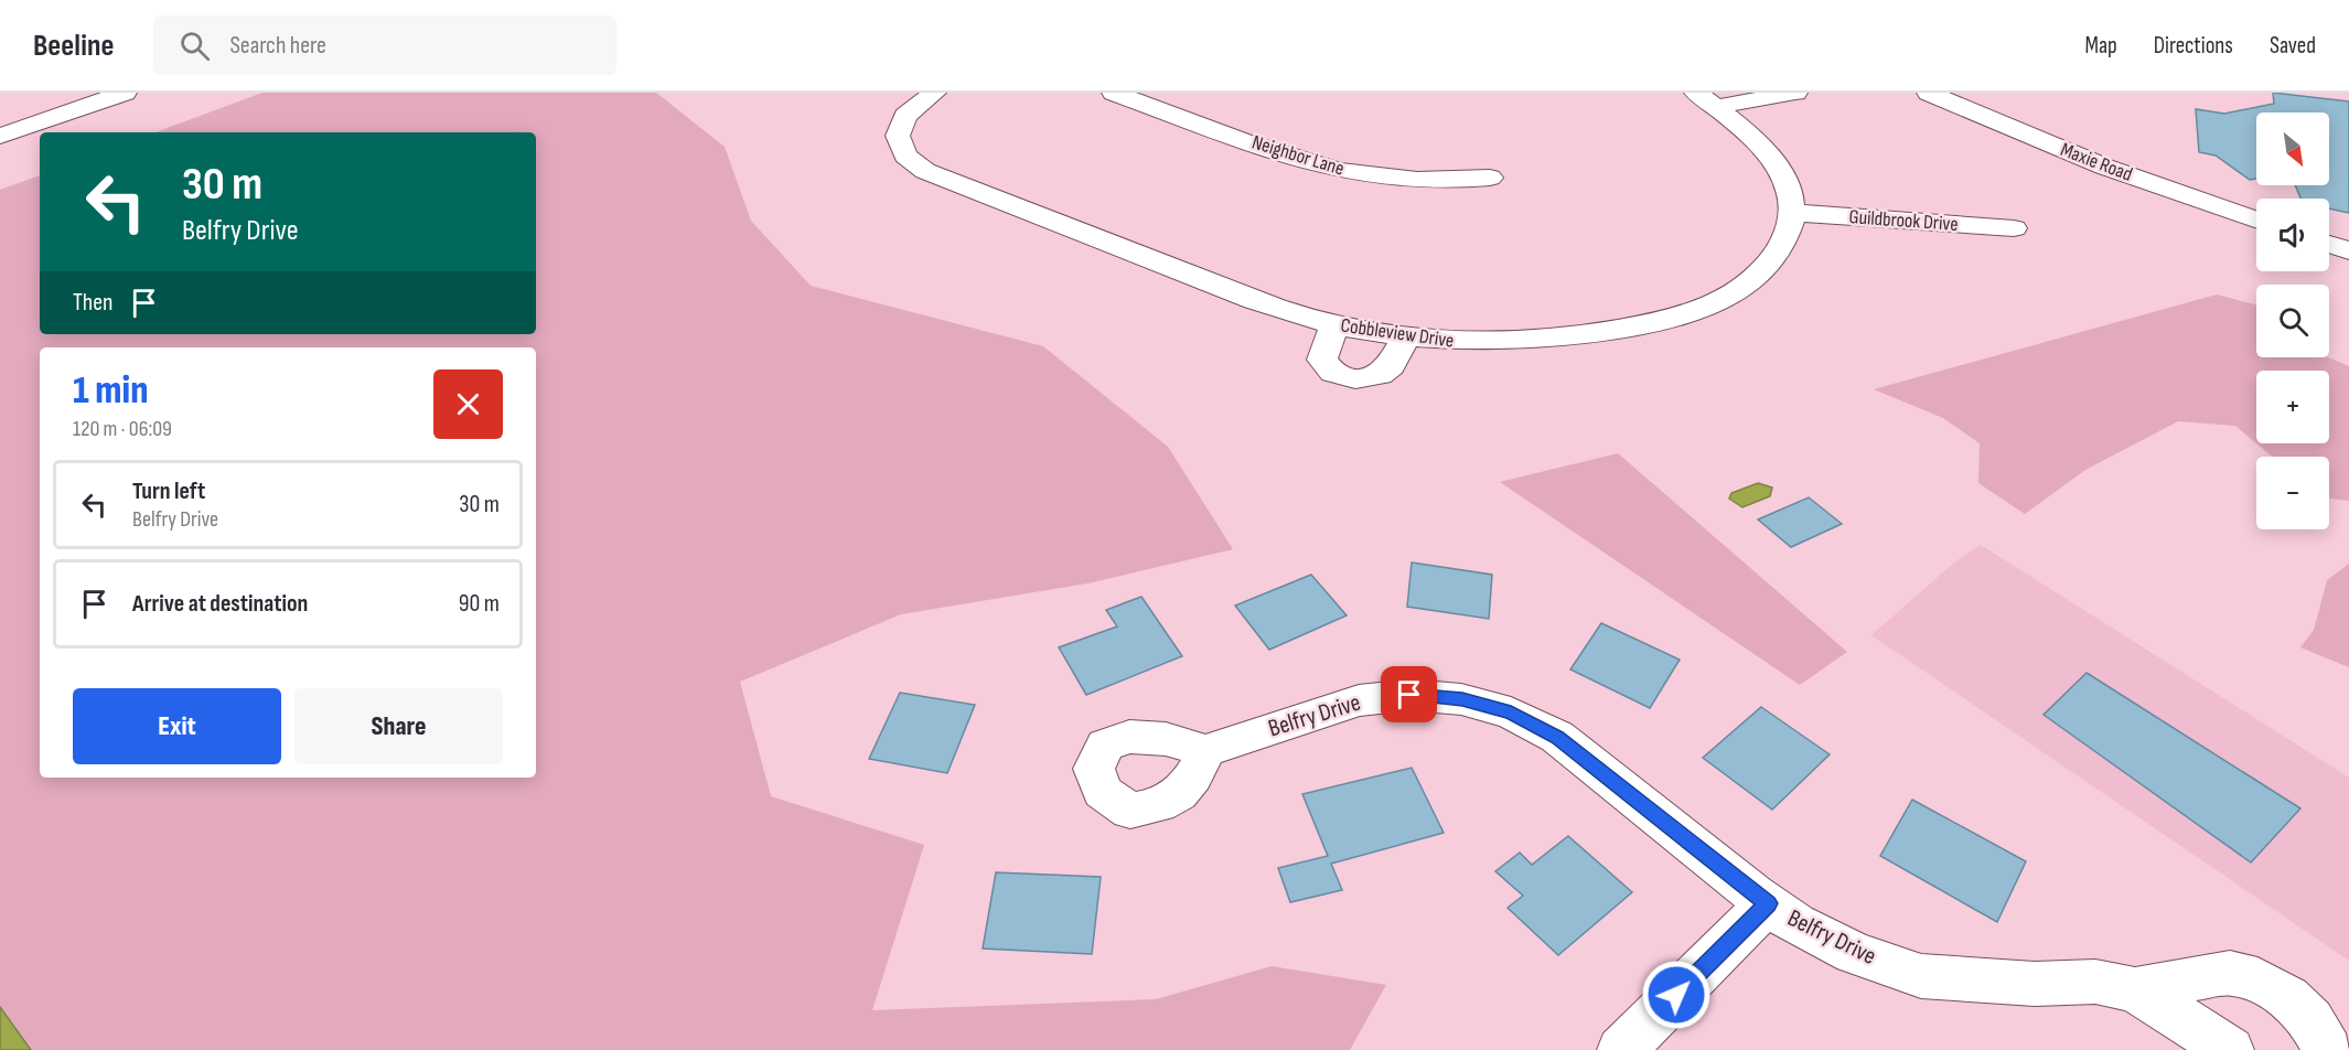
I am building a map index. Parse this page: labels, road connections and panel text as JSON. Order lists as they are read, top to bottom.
{
  "streets": {
    "street": [
      "Neighbor Lane",
      "Maxie Road",
      "Guildbrook Drive",
      "Cobbleview Drive",
      "Belfry Drive"
    ]
  },
  "crossings": [
    ["Guildbrook Drive", "Cobbleview Drive"]
  ],
  "north": "bottom right",
  "page": {
    "header": "Beeline",
    "search": "Search here",
    "nav": ["Map", "Directions", "Saved"],
    "map_buttons": ["+", "−"],
    "turn": ["30 m", "Belfry Drive"],
    "then": "Then",
    "heading": ["1 min", "120 m · 06:09"],
    "list": [
      {
        "name": "Turn left",
        "note": "Belfry Drive",
        "value": "30 m"
      },
      {
        "name": "Arrive at destination",
        "value": "90 m"
      }
    ],
    "buttons": ["Exit", "Share"]
  }
}
